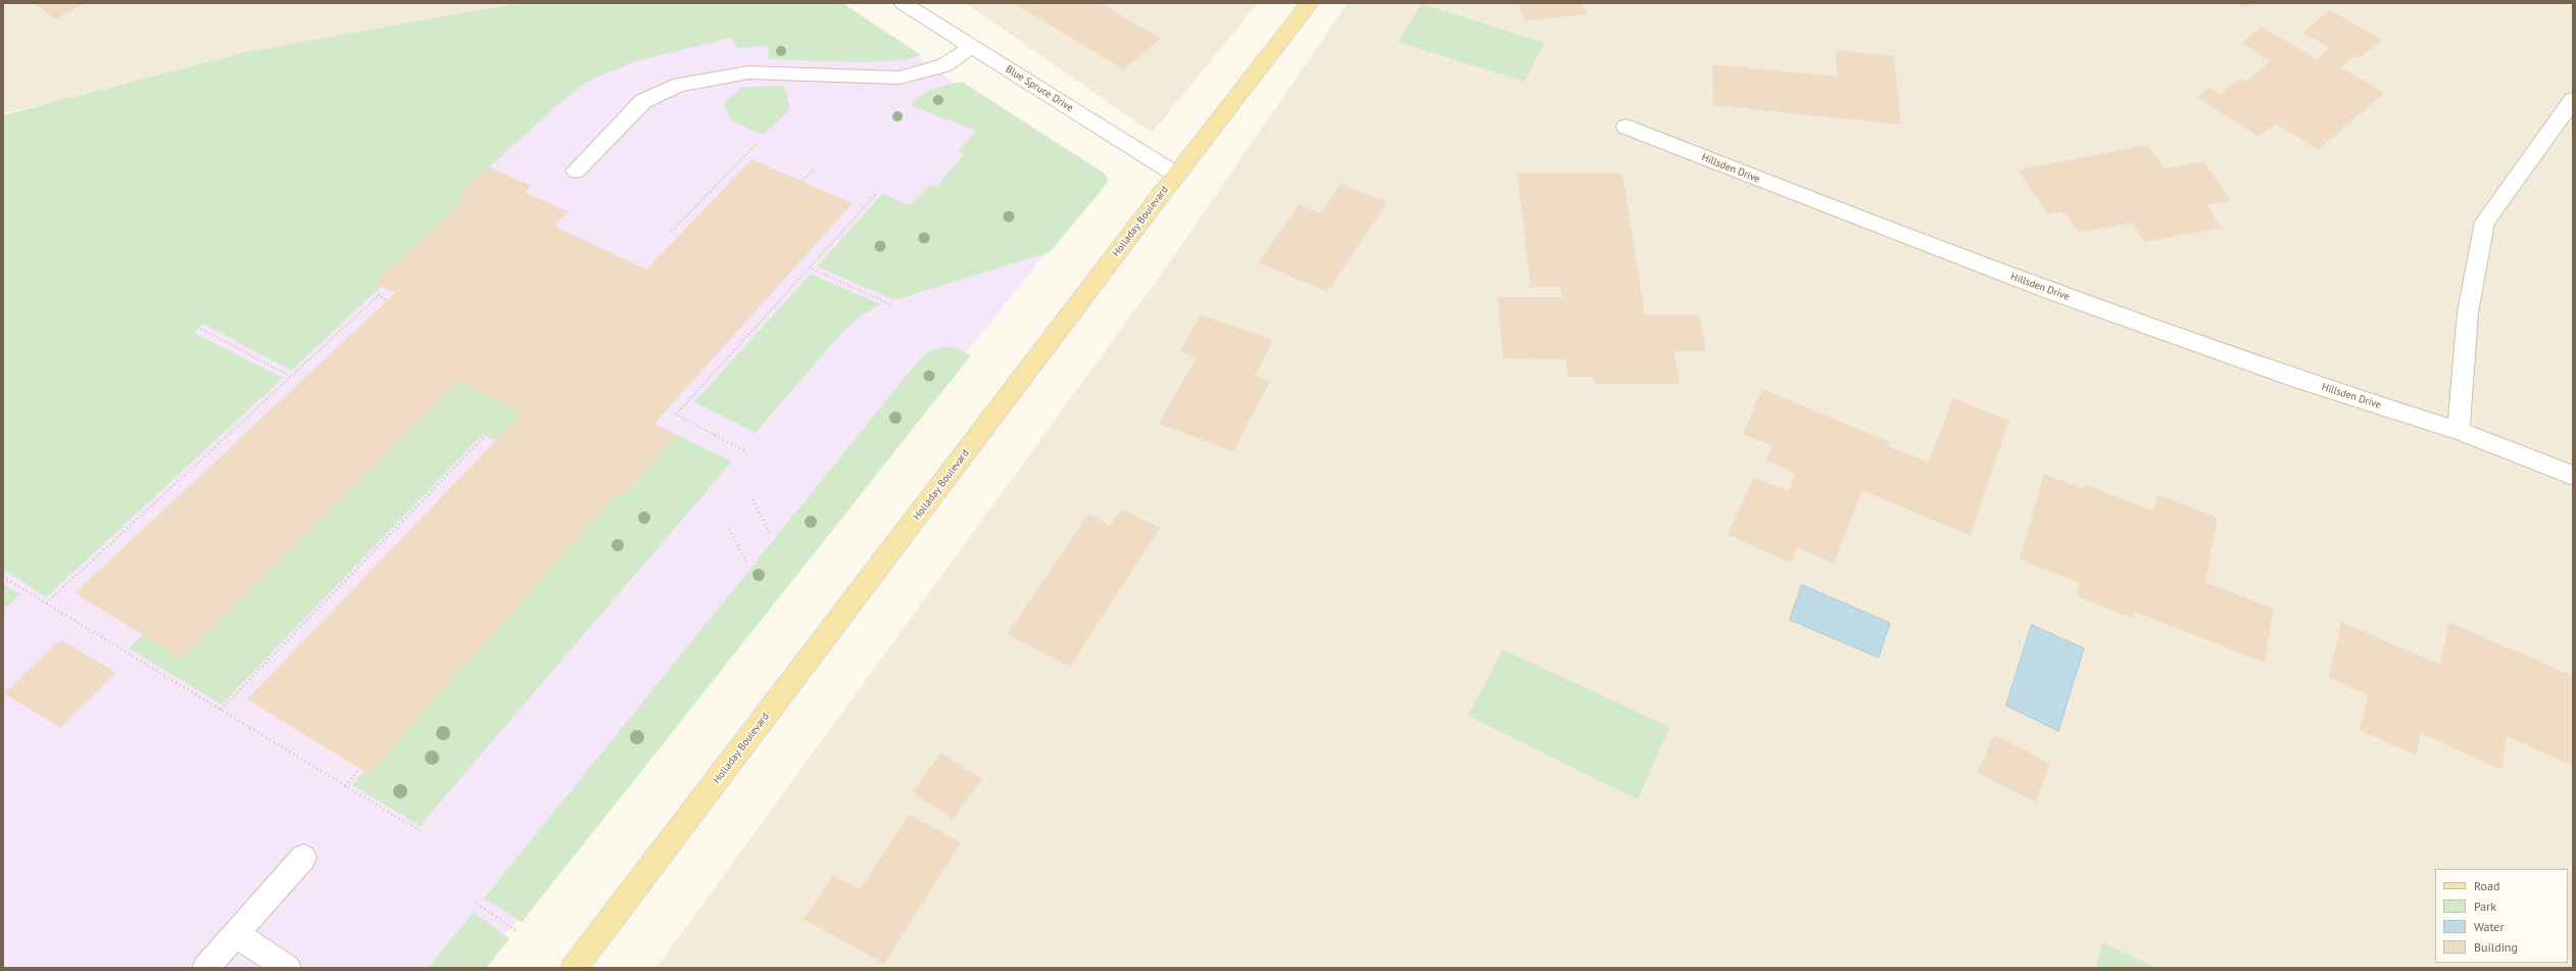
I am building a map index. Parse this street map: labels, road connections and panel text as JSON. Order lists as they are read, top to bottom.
{
  "streets": {
    "main road": ["Holladay Boulevard"],
    "street": ["Blue Spruce Drive", "Hillsden Drive"]
  },
  "crossings": [
    ["Blue Spruce Drive", "Holladay Boulevard"]
  ],
  "legend": [
    "Road",
    "Park",
    "Water",
    "Building"
  ]
}
